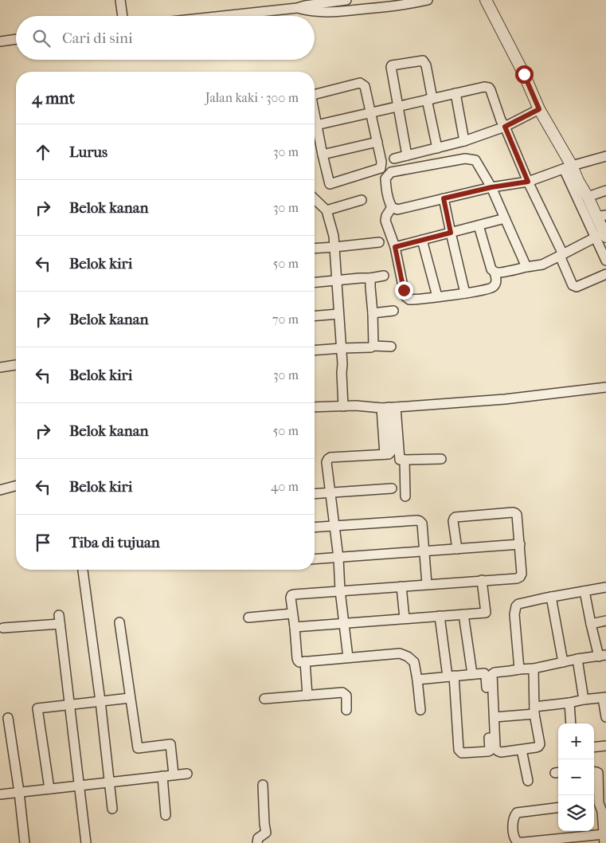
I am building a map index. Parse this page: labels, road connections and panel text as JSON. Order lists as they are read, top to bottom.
{
  "page": {
    "search": "Cari di sini",
    "heading": ["4 mnt", "Jalan kaki · 300 m"],
    "list": [
      ["Lurus", "30 m"],
      ["Belok kanan", "30 m"],
      ["Belok kiri", "50 m"],
      ["Belok kanan", "70 m"],
      ["Belok kiri", "30 m"],
      ["Belok kanan", "50 m"],
      ["Belok kiri", "40 m"],
      "Tiba di tujuan"
    ],
    "map_buttons": ["+", "−"]
  }
}
